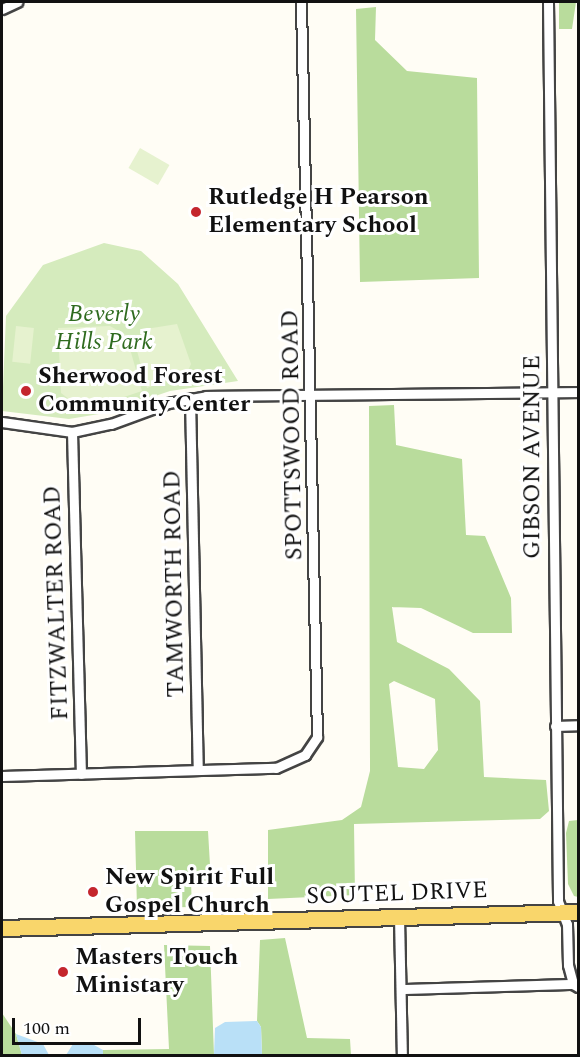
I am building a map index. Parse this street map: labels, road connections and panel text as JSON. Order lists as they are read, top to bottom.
{
  "streets": {
    "main road": ["SOUTEL DRIVE"],
    "street": [
      "SPOTTSWOOD ROAD",
      "GIBSON AVENUE",
      "TAMWORTH ROAD",
      "FITZWALTER ROAD"
    ]
  },
  "crossings": [
    ["SPOTTSWOOD ROAD", "TAMWORTH ROAD"],
    ["SPOTTSWOOD ROAD", "FITZWALTER ROAD"],
    ["GIBSON AVENUE", "SOUTEL DRIVE"]
  ],
  "parks": ["Beverly Hills Park"],
  "places": [
    "Rutledge H Pearson Elementary School",
    "Sherwood Forest Community Center",
    "New Spirit Full Gospel Church",
    "Masters Touch Ministary"
  ],
  "scale_bar": "100 m"
}
